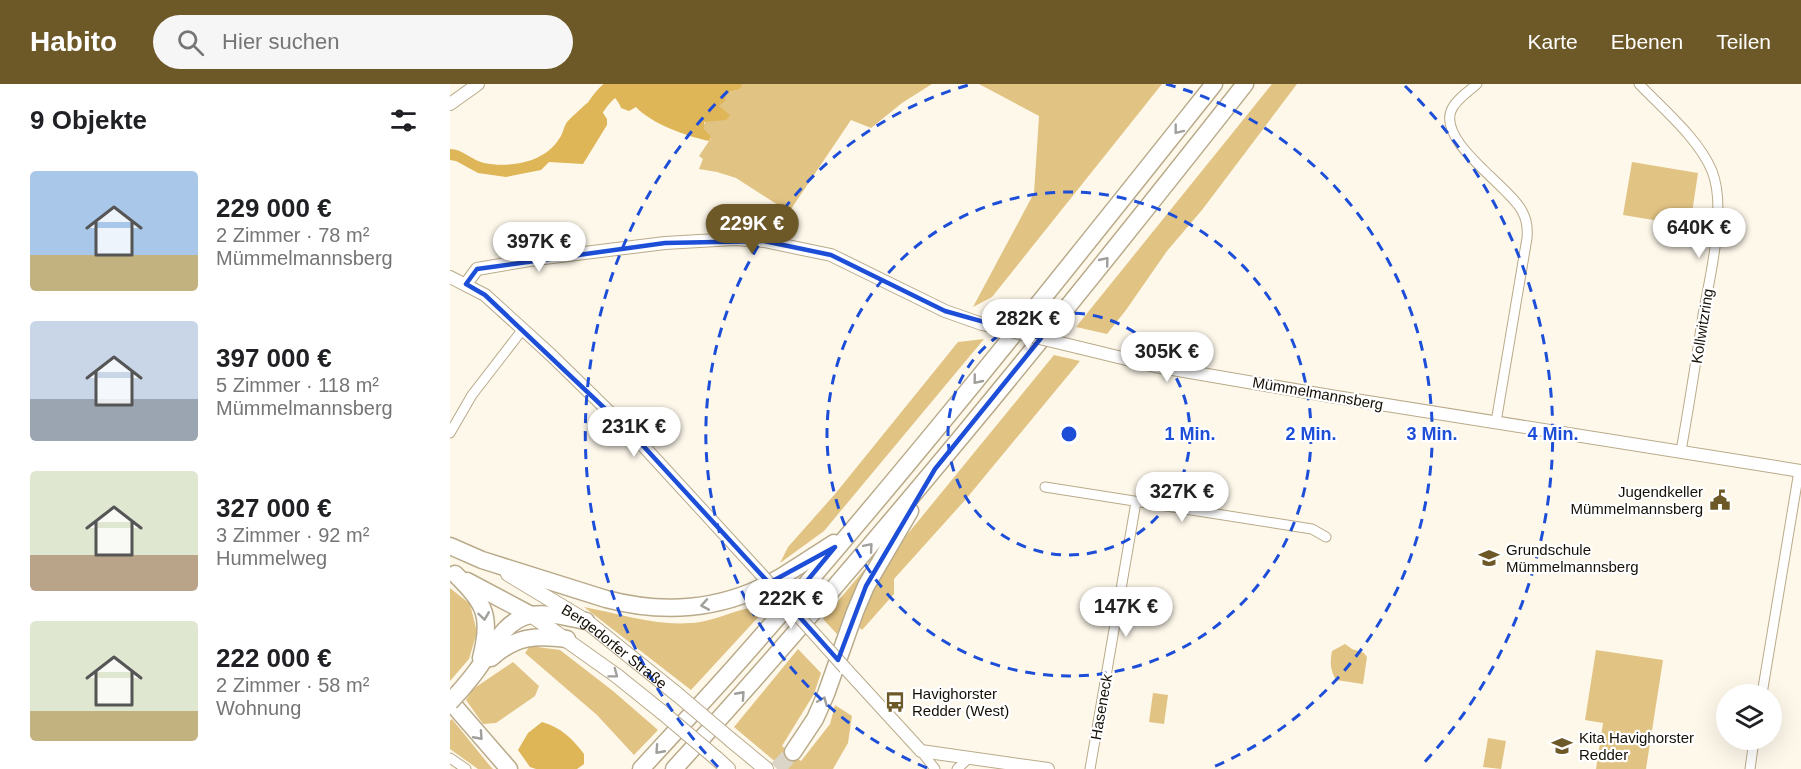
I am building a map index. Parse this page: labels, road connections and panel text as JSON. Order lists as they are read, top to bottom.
{
  "streets": {
    "highway": ["Bergedorfer Straße"],
    "street": ["Kollwitzring", "Mümmelmannsberg", "Haseneck"]
  },
  "crossings": [
    ["Kollwitzring", "Mümmelmannsberg"]
  ],
  "places": {
    "public building": ["Jugendkeller Mümmelmannsberg"],
    "school or university": ["Grundschule Mümmelmannsberg", "Kita Havighorster Redder"],
    "bus stop": ["Havighorster Redder (West)"]
  },
  "page": {
    "header": "Habito",
    "search": "Hier suchen",
    "nav": ["Karte", "Ebenen", "Teilen"],
    "heading": "9 Objekte",
    "list": [
      {
        "name": "229 000 €",
        "note": "2 Zimmer · 78 m² · Mümmelmannsberg"
      },
      {
        "name": "397 000 €",
        "note": "5 Zimmer · 118 m² · Mümmelmannsberg"
      },
      {
        "name": "327 000 €",
        "note": "3 Zimmer · 92 m² · Hummelweg"
      },
      {
        "name": "222 000 €",
        "note": "2 Zimmer · 58 m² · Wohnung"
      }
    ],
    "price": [
      "229K €",
      "640K €",
      "397K €",
      "282K €",
      "305K €",
      "231K €",
      "327K €",
      "222K €",
      "147K €"
    ]
  },
  "rings": [
    "1 Min.",
    "2 Min.",
    "3 Min.",
    "4 Min."
  ]
}
